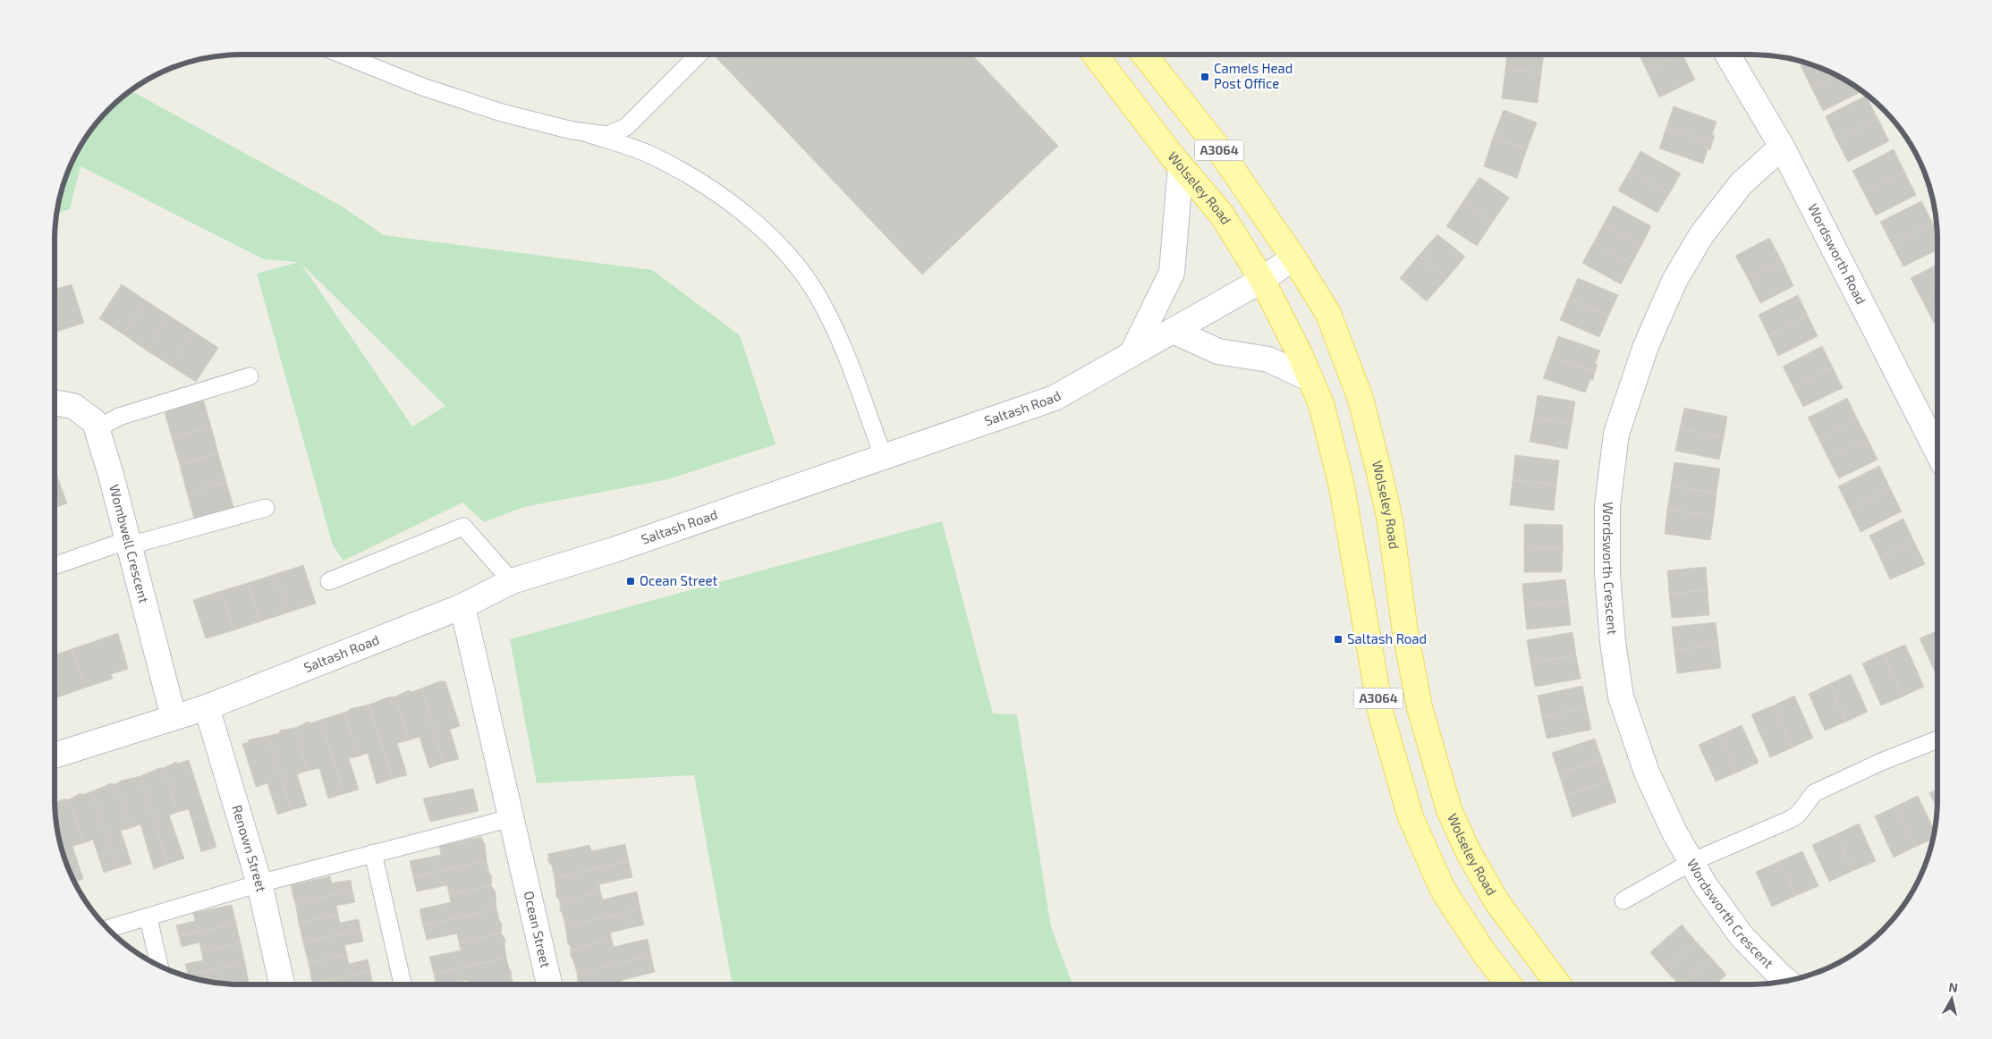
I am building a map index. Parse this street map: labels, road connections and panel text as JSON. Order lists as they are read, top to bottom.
{
  "streets": {
    "main road": ["A3064", "Wolseley Road"],
    "street": [
      "Wordsworth Road",
      "Saltash Road",
      "Wombwell Crescent",
      "Wordsworth Crescent",
      "Renown Street",
      "Ocean Street"
    ]
  },
  "crossings": [
    ["Wolseley Road", "Saltash Road"],
    ["Wordsworth Road", "Wordsworth Crescent"],
    ["Saltash Road", "Wombwell Crescent"],
    ["Saltash Road", "Renown Street"],
    ["Saltash Road", "Ocean Street"]
  ],
  "places": {
    "transit": ["Camels Head Post Office", "Ocean Street", "Saltash Road"]
  },
  "north": "top"
}
